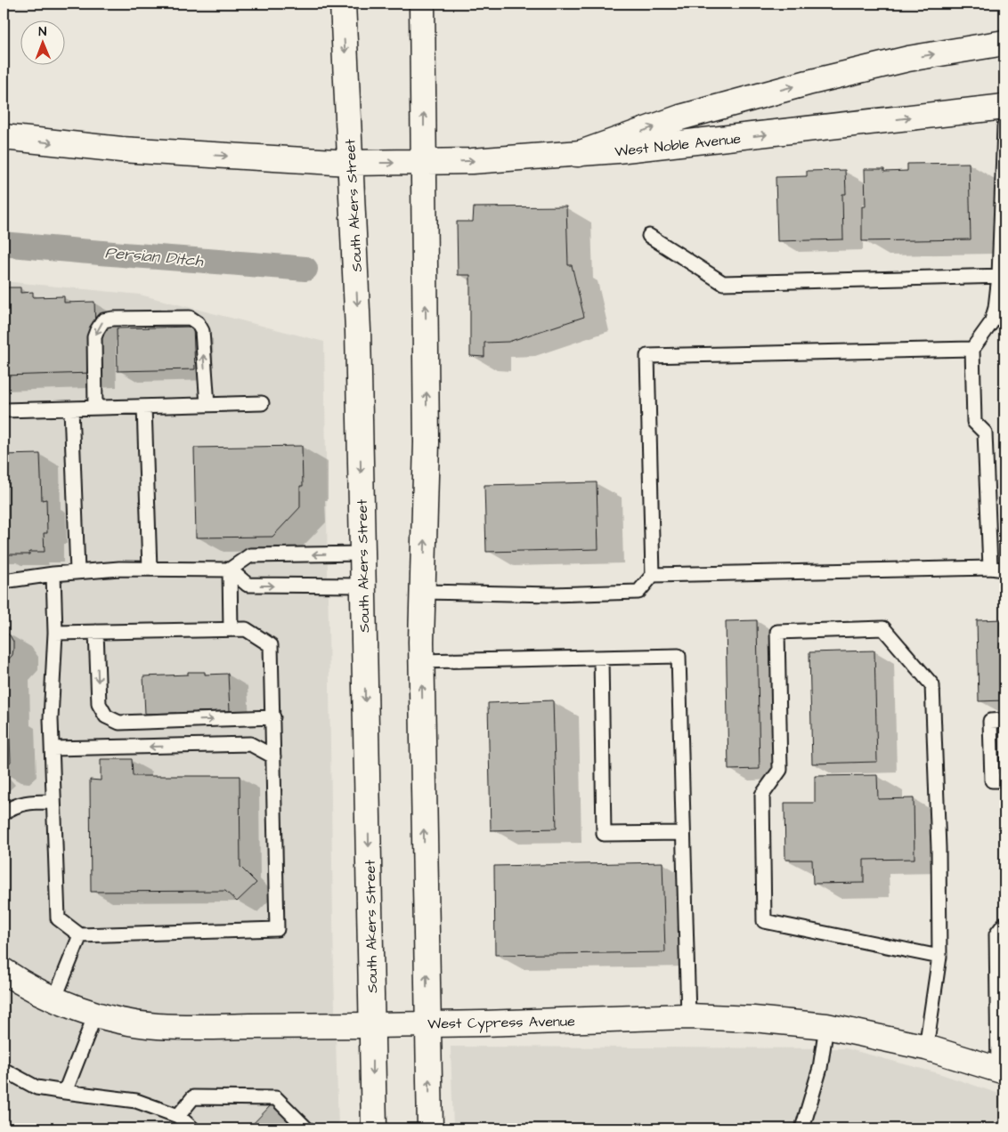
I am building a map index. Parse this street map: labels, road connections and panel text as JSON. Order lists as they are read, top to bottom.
{
  "streets": {
    "main road": ["West Noble Avenue", "South Akers Street", "West Cypress Avenue"]
  },
  "crossings": [
    ["West Noble Avenue", "South Akers Street"],
    ["South Akers Street", "West Cypress Avenue"]
  ],
  "water": ["Persian Ditch"],
  "north": "top"
}
